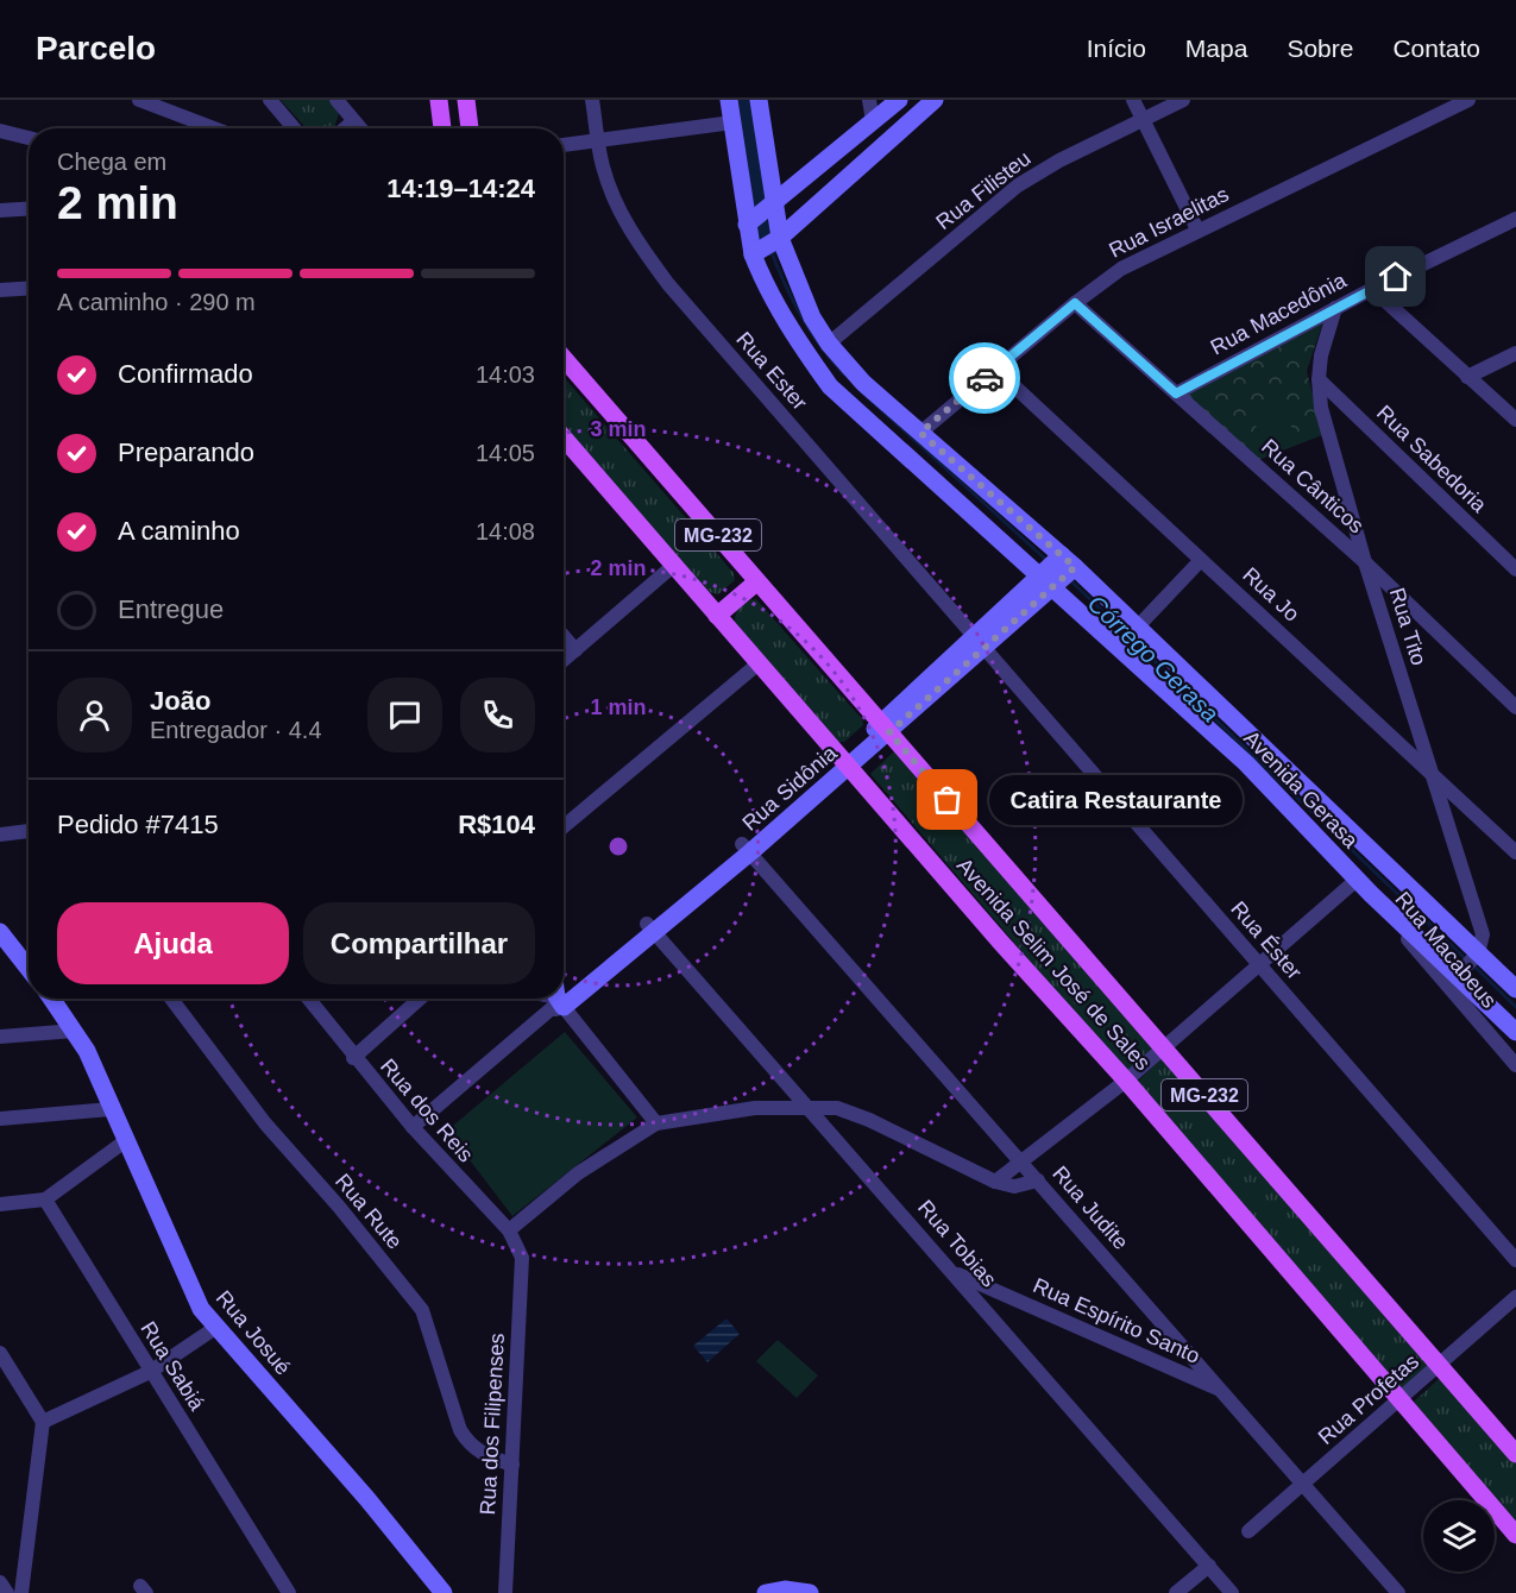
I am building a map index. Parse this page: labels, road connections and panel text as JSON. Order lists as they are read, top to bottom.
{
  "streets": {
    "main road": [
      "MG-232",
      "Rua Sidônia",
      "Avenida Gerasa",
      "Avenida Selim José de Sales",
      "Rua Josué"
    ],
    "street": [
      "Rua Filisteu",
      "Rua Israelitas",
      "Rua Macedônia",
      "Rua Ester",
      "Rua Sabedoria",
      "Rua Cânticos",
      "Rua Jo",
      "Rua Tito",
      "Rua Éster",
      "Rua Macabeus",
      "Rua dos Reis",
      "Rua Judite",
      "Rua Rute",
      "Rua Tobias",
      "Rua Espírito Santo",
      "Rua Sabiá",
      "Rua Profetas",
      "Rua dos Filipenses"
    ]
  },
  "crossings": [
    ["Rua Filisteu", "Avenida Gerasa"],
    ["Rua Israelitas", "Rua Cânticos"],
    ["Rua Israelitas", "Rua Jo"],
    ["Rua Israelitas", "Avenida Gerasa"],
    ["Rua Macedônia", "Rua Cânticos"],
    ["Rua Macedônia", "Rua Tito"],
    ["Rua Ester", "Rua Sidônia"],
    ["Rua Ester", "Rua Éster"],
    ["Rua Sabedoria", "Rua Tito"],
    ["Rua Cânticos", "Rua Tito"],
    ["Rua Jo", "Rua Tito"],
    ["Rua Tito", "Avenida Gerasa"],
    ["Rua Sidônia", "Avenida Gerasa"],
    ["Rua Sidônia", "Rua Éster"],
    ["Rua Sidônia", "Avenida Selim José de Sales"],
    ["Rua Sidônia", "Rua dos Reis"],
    ["Rua Sidônia", "Rua Judite"],
    ["Rua Sidônia", "Rua Tobias"],
    ["Avenida Gerasa", "Rua Macabeus"],
    ["Avenida Selim José de Sales", "Rua Profetas"],
    ["Rua dos Reis", "Rua dos Filipenses"],
    ["Rua Judite", "Rua Espírito Santo"],
    ["Rua Judite", "Rua Profetas"],
    ["Rua Rute", "Rua dos Filipenses"],
    ["Rua Tobias", "Rua Espírito Santo"]
  ],
  "water": ["Córrego Gerasa"],
  "places": ["Catira Restaurante"],
  "page": {
    "header": "Parcelo",
    "nav": [
      "Início",
      "Mapa",
      "Sobre",
      "Contato"
    ],
    "heading": ["2 min", "Chega em", "14:19–14:24"],
    "panel": [
      "João",
      "Entregador · 4.4",
      "Pedido #7415",
      "R$104"
    ],
    "bar": "A caminho · 290 m",
    "list": [
      ["Confirmado", "14:03"],
      ["Preparando", "14:05"],
      ["A caminho", "14:08"],
      "Entregue"
    ],
    "bubble": "Catira Restaurante",
    "buttons": ["Ajuda", "Compartilhar"]
  },
  "rings": ["3 min", "2 min", "1 min"]
}
